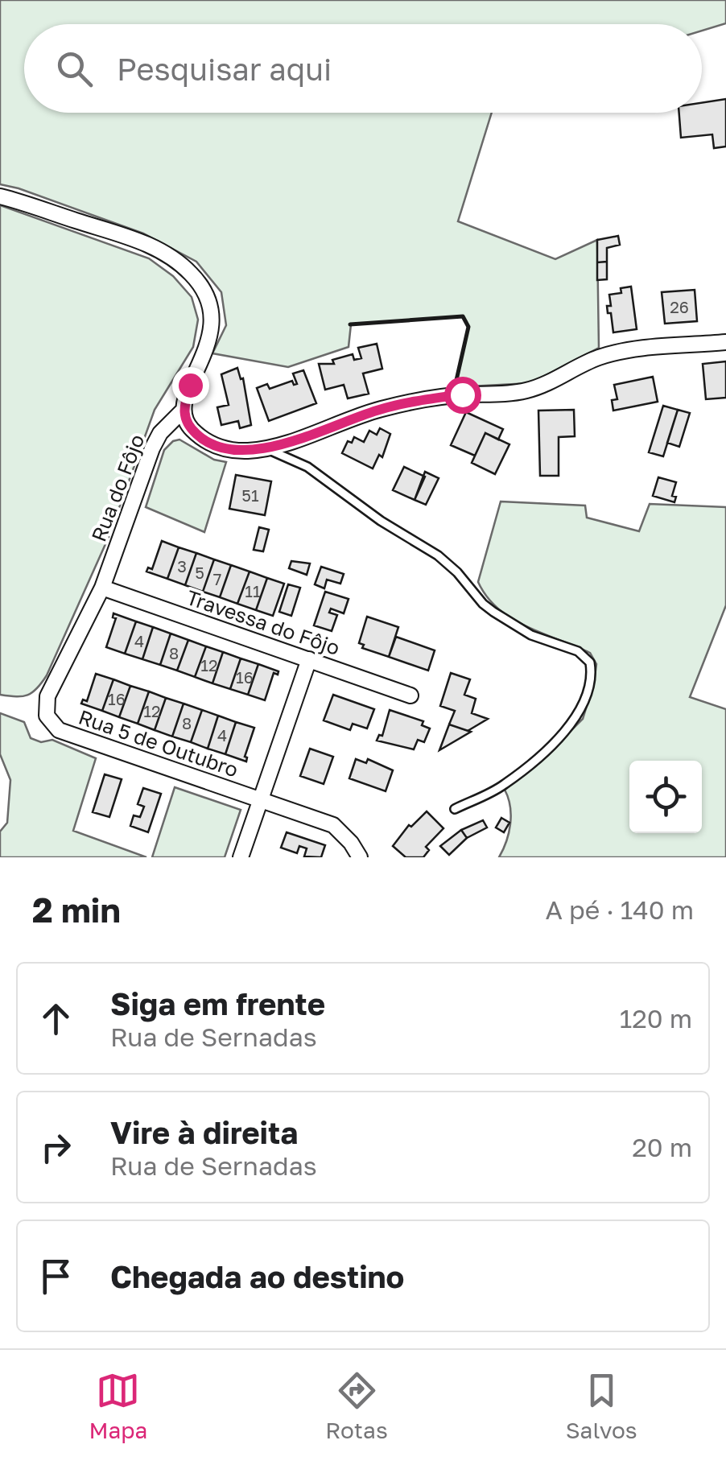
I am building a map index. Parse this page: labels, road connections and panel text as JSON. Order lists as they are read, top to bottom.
{
  "streets": {
    "street": ["Rua do Fôjo", "Travessa do Fôjo", "Rua 5 de Outubro"]
  },
  "crossings": [
    ["Rua do Fôjo", "Travessa do Fôjo"],
    ["Rua do Fôjo", "Rua 5 de Outubro"],
    ["Travessa do Fôjo", "Rua 5 de Outubro"]
  ],
  "house_numbers": [
    "26",
    "51",
    "3",
    "5",
    "7",
    "11",
    "4",
    "8",
    "12",
    "16",
    "16",
    "12",
    "8",
    "4"
  ],
  "page": {
    "search": "Pesquisar aqui",
    "heading": ["2 min", "A pé · 140 m"],
    "list": [
      ["Siga em frente", "Rua de Sernadas", "120 m"],
      ["Vire à direita", "Rua de Sernadas", "20 m"],
      "Chegada ao destino"
    ],
    "nav": ["Mapa", "Rotas", "Salvos"]
  }
}
